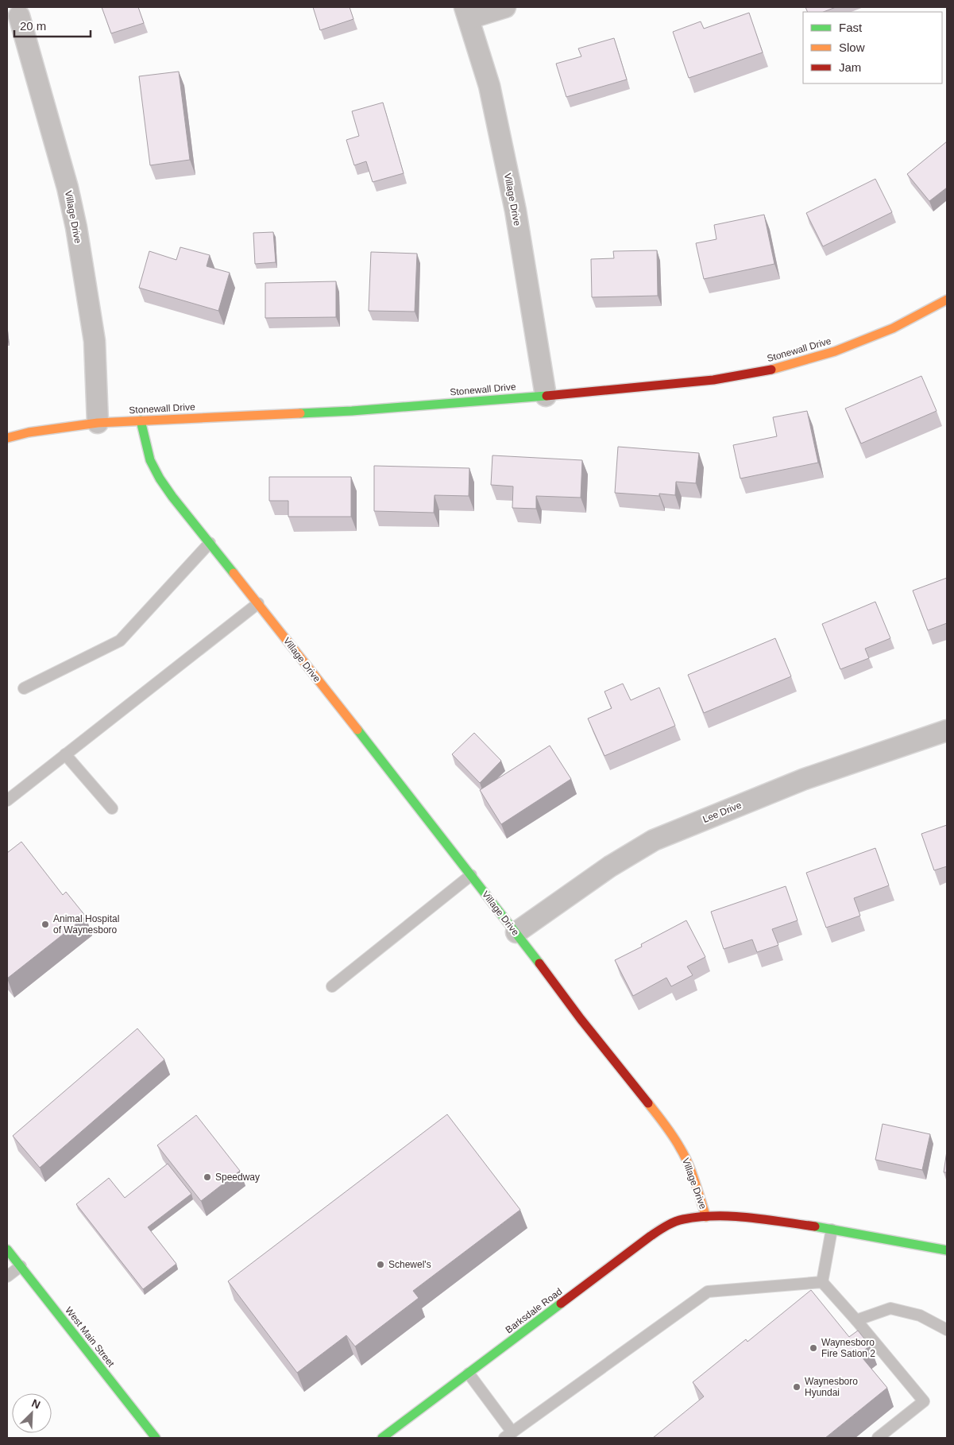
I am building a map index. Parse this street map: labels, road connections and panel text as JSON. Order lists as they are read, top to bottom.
{
  "streets": {
    "street": [
      "Village Drive",
      "Stonewall Drive",
      "Lee Drive",
      "Barksdale Road",
      "West Main Street"
    ]
  },
  "crossings": [
    ["Village Drive", "Stonewall Drive"],
    ["Village Drive", "Lee Drive"],
    ["Village Drive", "Barksdale Road"]
  ],
  "places": [
    "Animal Hospital of Waynesboro",
    "Speedway",
    "Schewel's",
    "Waynesboro Fire Sation 2",
    "Waynesboro Hyundai"
  ],
  "legend": ["Fast", "Slow", "Jam"],
  "scale_bar": "20 m",
  "north": "top right"
}
